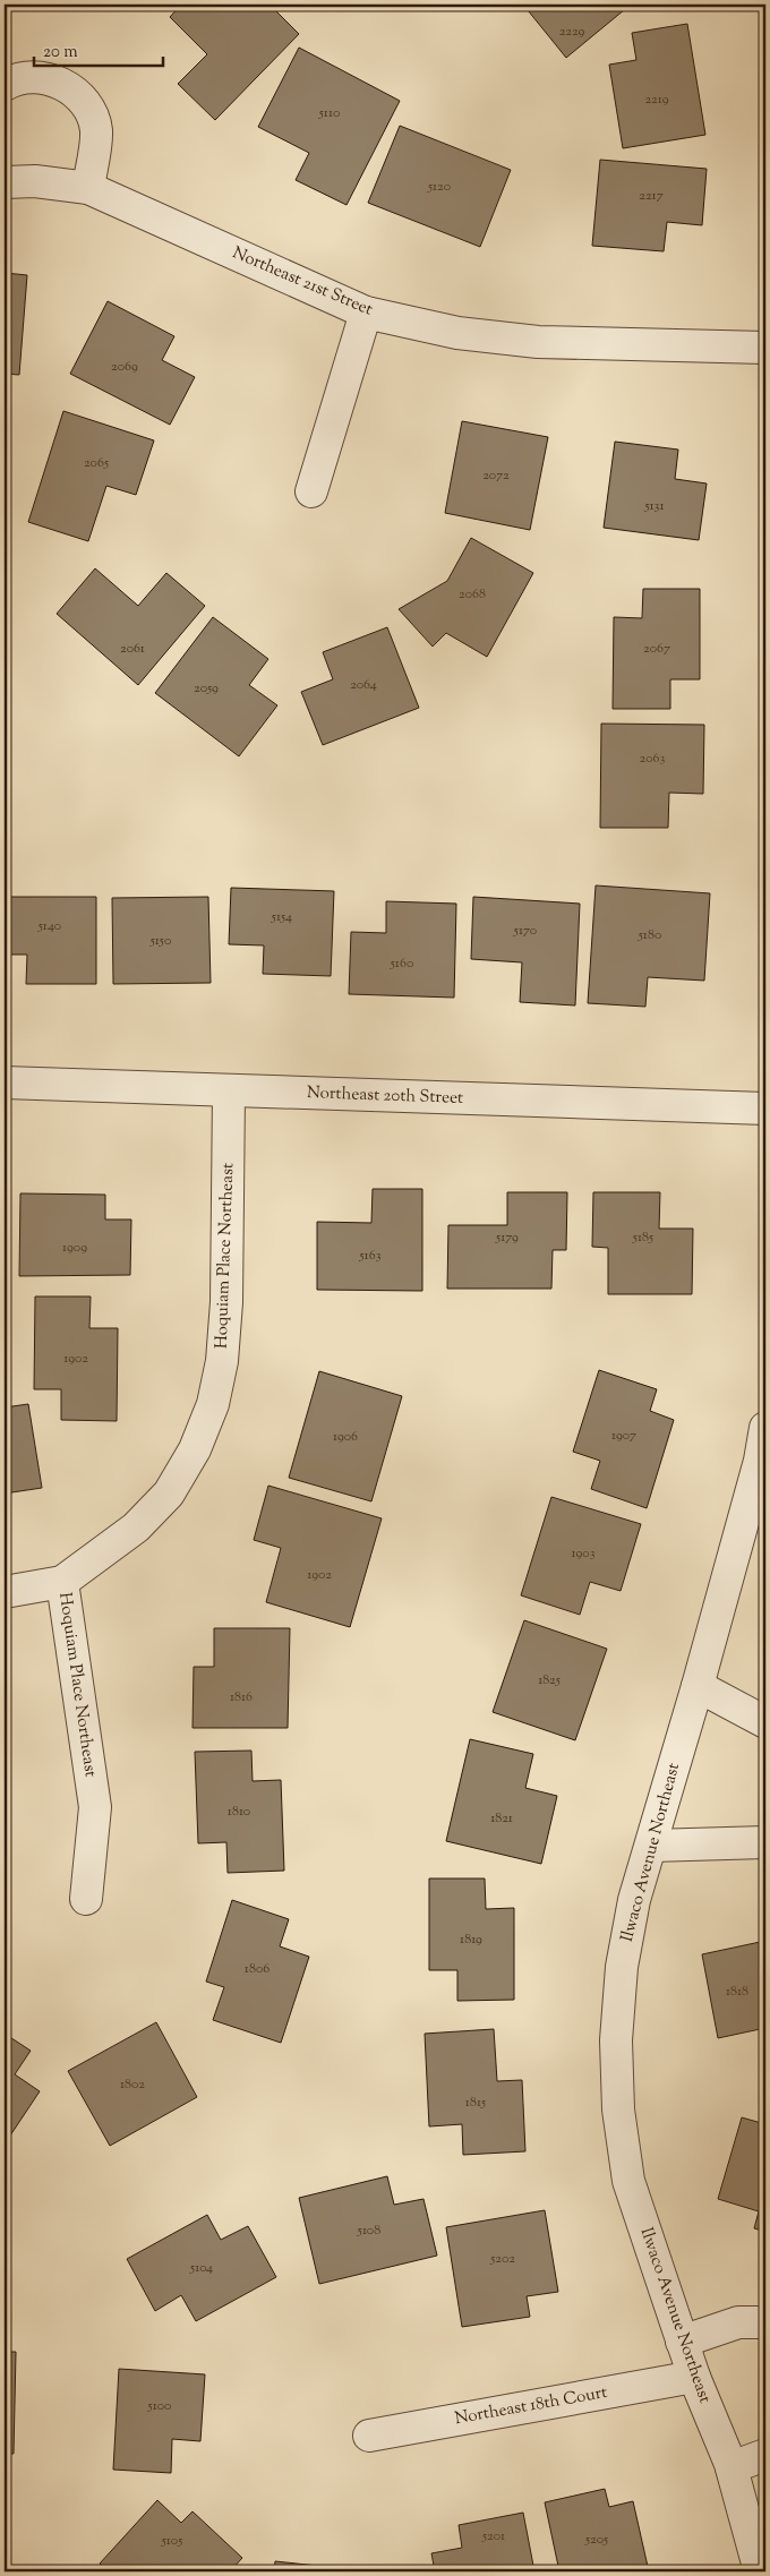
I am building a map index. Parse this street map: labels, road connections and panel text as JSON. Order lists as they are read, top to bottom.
{
  "streets": {
    "street": [
      "Northeast 21st Street",
      "Northeast 20th Street",
      "Hoquiam Place Northeast",
      "Ilwaco Avenue Northeast",
      "Northeast 18th Court"
    ]
  },
  "crossings": [
    ["Northeast 20th Street", "Hoquiam Place Northeast"],
    ["Ilwaco Avenue Northeast", "Northeast 18th Court"]
  ],
  "house_numbers": [
    "2229",
    "2219",
    "5110",
    "5120",
    "2217",
    "2069",
    "2065",
    "2072",
    "5131",
    "2068",
    "2061",
    "2067",
    "2064",
    "2059",
    "2063",
    "5154",
    "5140",
    "5170",
    "5180",
    "5150",
    "5160",
    "5179",
    "5185",
    "1909",
    "5163",
    "1902",
    "1907",
    "1906",
    "1903",
    "1902",
    "1825",
    "1816",
    "1810",
    "1821",
    "1819",
    "1806",
    "1818",
    "1802",
    "1815",
    "5108",
    "5202",
    "5104",
    "5100",
    "5201",
    "5205",
    "5105"
  ],
  "scale_bar": "20 m"
}
